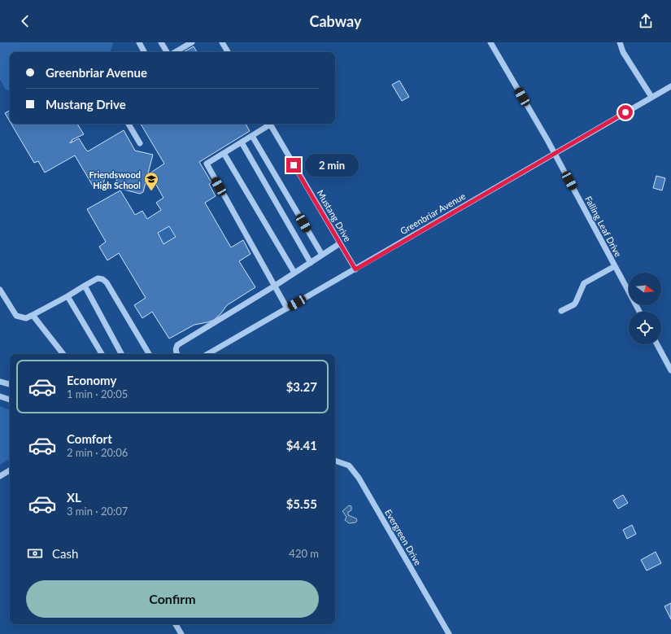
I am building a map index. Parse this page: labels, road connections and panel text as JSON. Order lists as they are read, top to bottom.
{
  "streets": {
    "street": [
      "Greenbriar Avenue",
      "Mustang Drive",
      "Falling Leaf Drive",
      "Evergreen Drive"
    ]
  },
  "crossings": [
    ["Greenbriar Avenue", "Mustang Drive"],
    ["Greenbriar Avenue", "Falling Leaf Drive"]
  ],
  "places": {
    "school or university": ["Friendswood High School"]
  },
  "north": "right",
  "page": {
    "header": "Cabway",
    "banner": ["Greenbriar Avenue", "Mustang Drive"],
    "bubble": "2 min",
    "list": [
      {
        "name": "Economy",
        "note": "1 min · 20:05",
        "value": "$3.27"
      },
      {
        "name": "Comfort",
        "note": "2 min · 20:06",
        "value": "$4.41"
      },
      {
        "name": "XL",
        "note": "3 min · 20:07",
        "value": "$5.55"
      }
    ],
    "pay": ["Cash", "420 m"],
    "buttons": "Confirm"
  }
}
